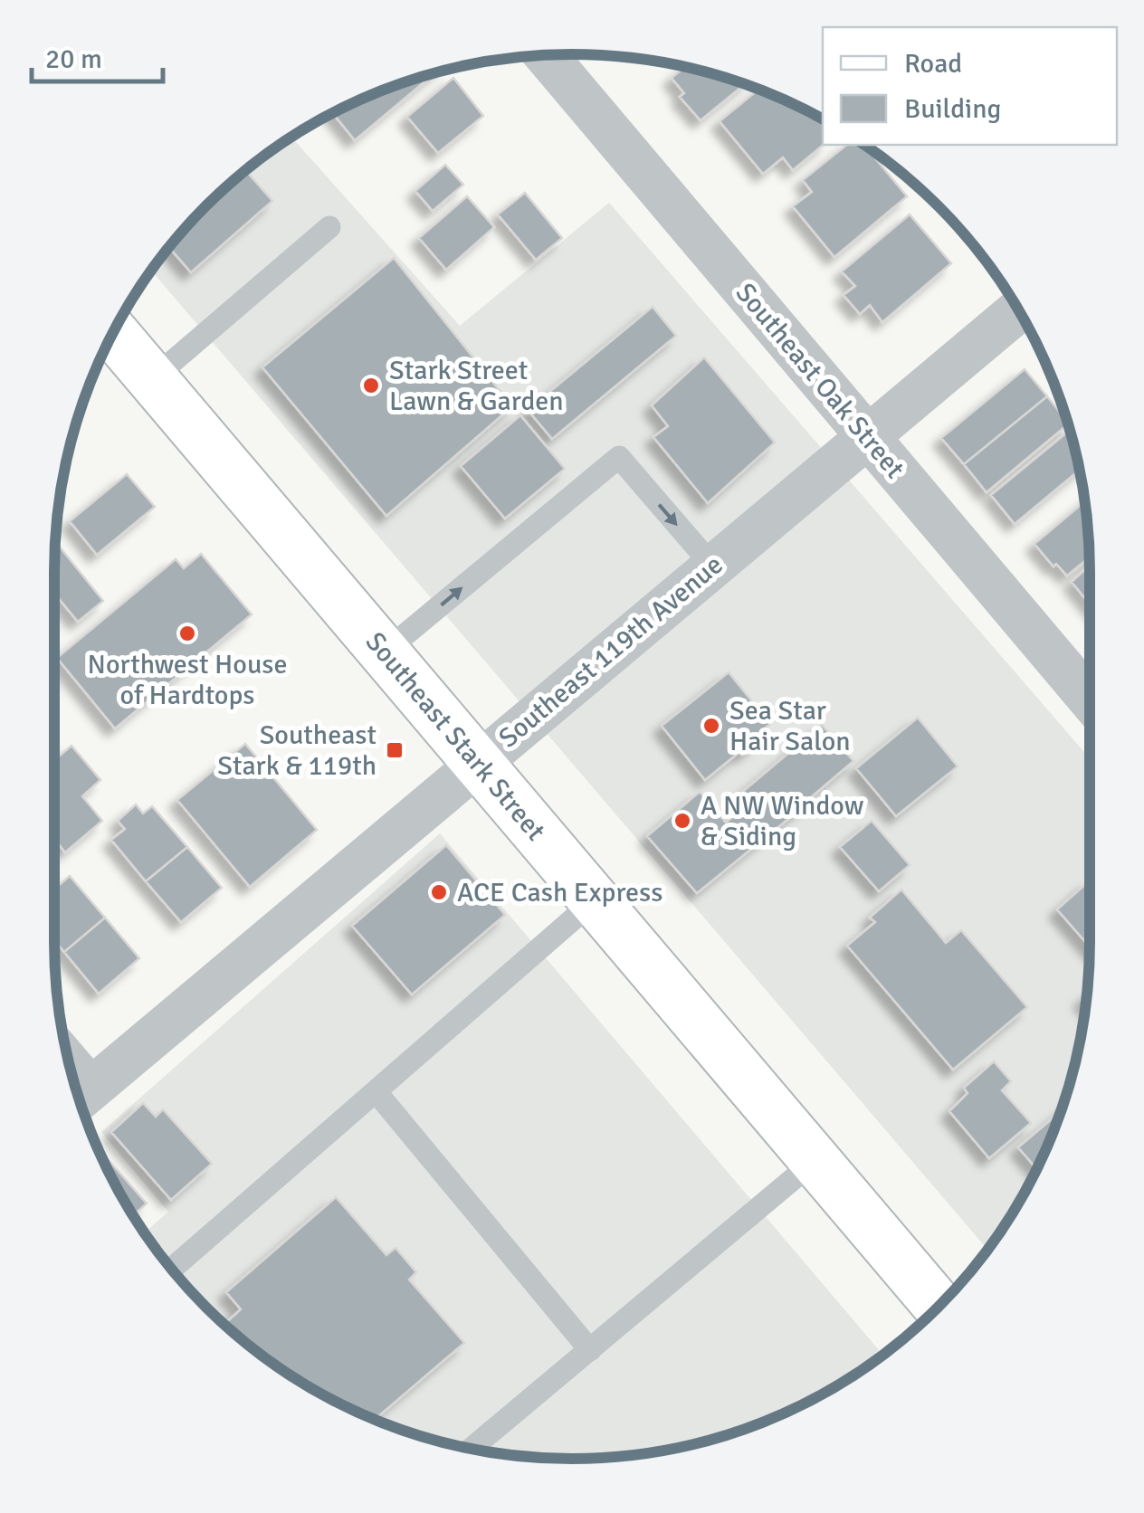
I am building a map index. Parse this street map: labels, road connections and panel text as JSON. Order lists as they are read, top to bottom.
{
  "streets": {
    "main road": ["Southeast Stark Street"],
    "street": ["Southeast Oak Street", "Southeast 119th Avenue"]
  },
  "crossings": [
    ["Southeast Oak Street", "Southeast 119th Avenue"],
    ["Southeast 119th Avenue", "Southeast Stark Street"]
  ],
  "places": {
    "other": [
      "Stark Street Lawn & Garden",
      "Northwest House of Hardtops",
      "Sea Star Hair Salon",
      "A NW Window & Siding",
      "ACE Cash Express"
    ],
    "transit": ["Southeast Stark & 119th"]
  },
  "legend": ["Road", "Building"],
  "scale_bar": "20 m"
}
